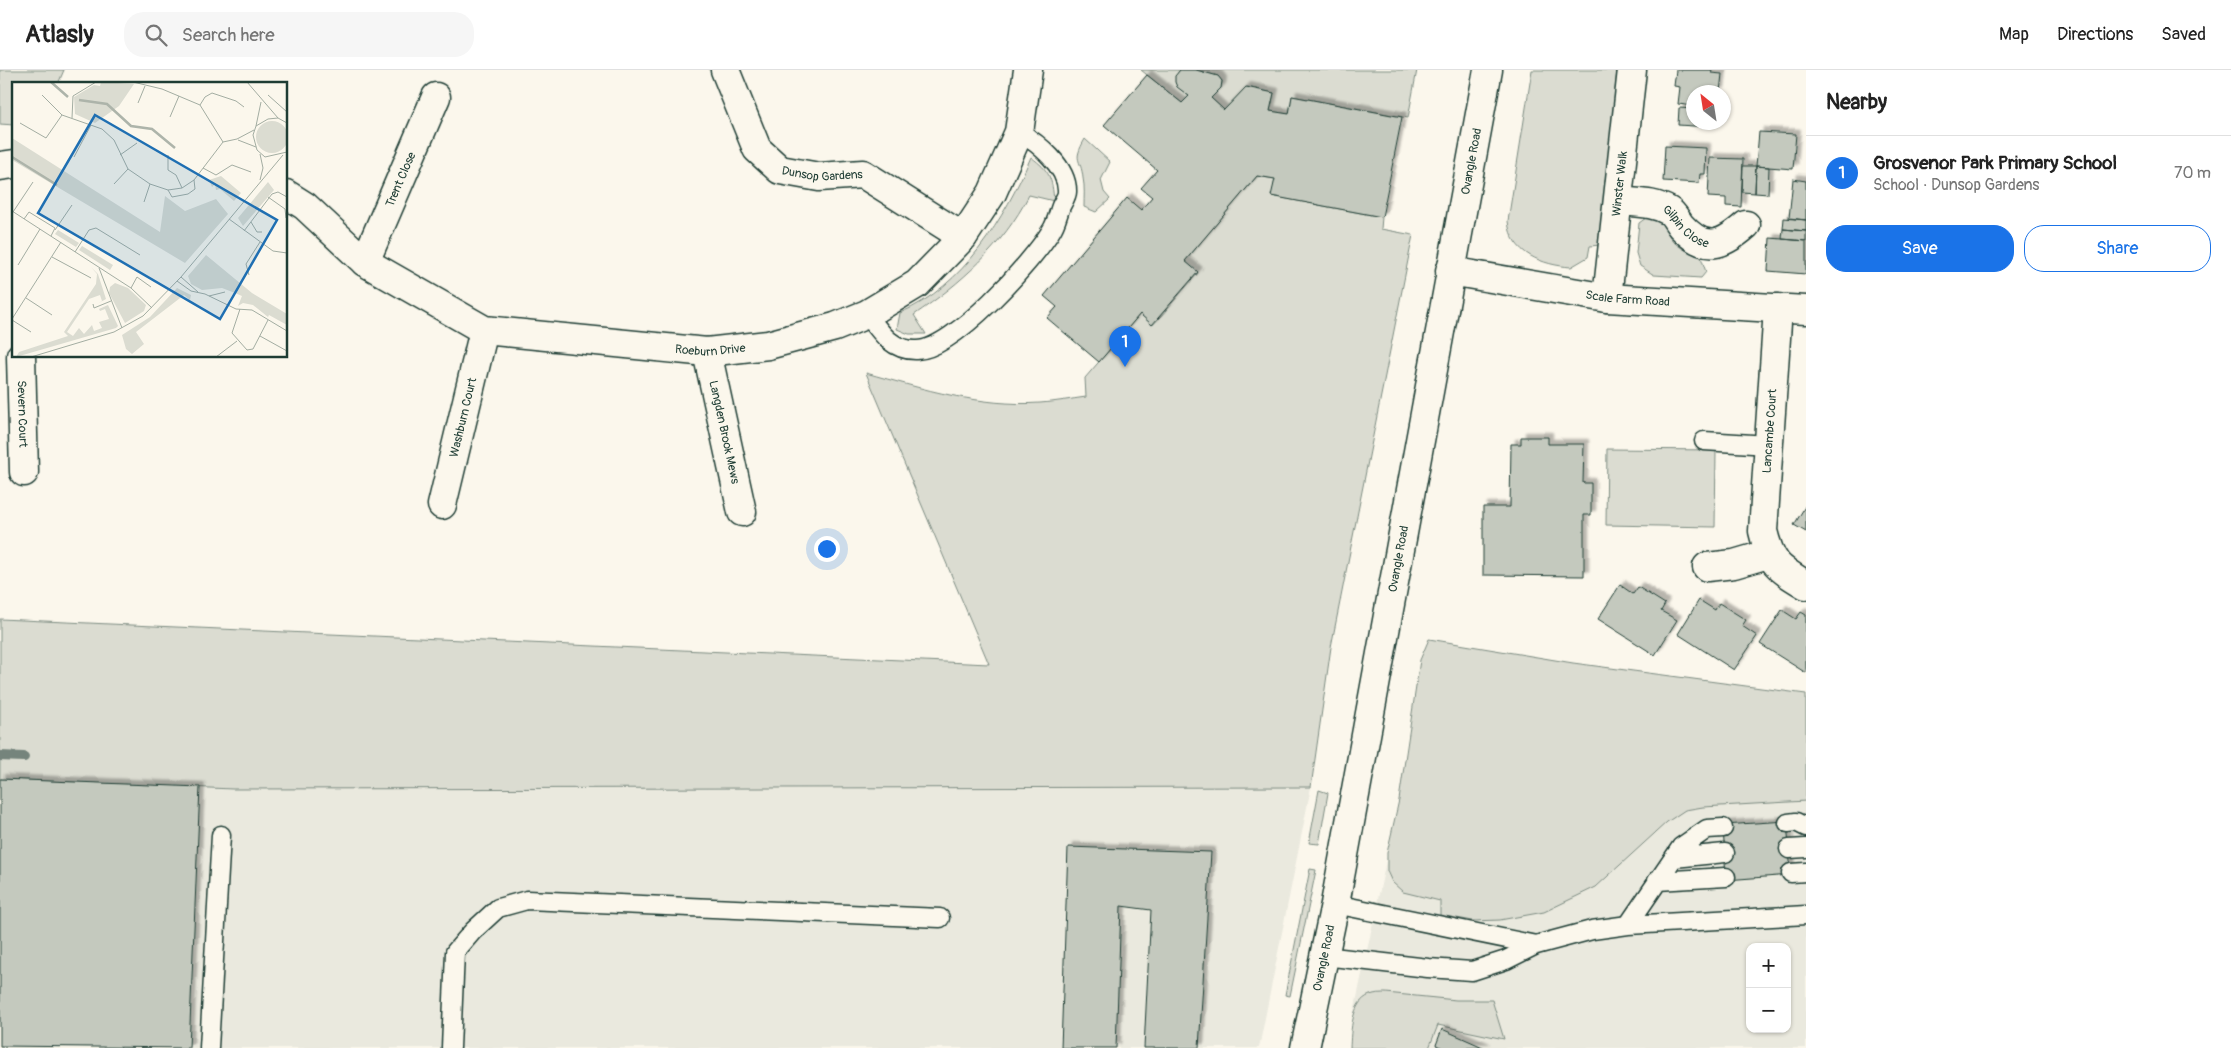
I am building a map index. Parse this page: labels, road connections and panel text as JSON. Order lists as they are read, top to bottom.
{
  "streets": {
    "street": [
      "Ovangle Road",
      "Dunsop Gardens",
      "Trent Close",
      "Winster Walk",
      "Gilpin Close",
      "Scale Farm Road",
      "Roeburn Drive",
      "Severn Court",
      "Washburn Court",
      "Lancambe Court",
      "Langden Brook Mews"
    ]
  },
  "crossings": [
    ["Ovangle Road", "Scale Farm Road"],
    ["Dunsop Gardens", "Roeburn Drive"],
    ["Trent Close", "Roeburn Drive"],
    ["Winster Walk", "Gilpin Close"],
    ["Winster Walk", "Scale Farm Road"],
    ["Scale Farm Road", "Lancambe Court"],
    ["Roeburn Drive", "Washburn Court"],
    ["Roeburn Drive", "Langden Brook Mews"]
  ],
  "north": "top left",
  "page": {
    "header": "Atlasly",
    "search": "Search here",
    "nav": ["Map", "Directions", "Saved"],
    "heading": "Nearby",
    "list": [
      {
        "mark": "1",
        "name": "Grosvenor Park Primary School",
        "note": "School · Dunsop Gardens",
        "value": "70 m"
      }
    ],
    "buttons": ["Save", "Share"],
    "pins": "1",
    "map_buttons": ["+", "−"]
  }
}
